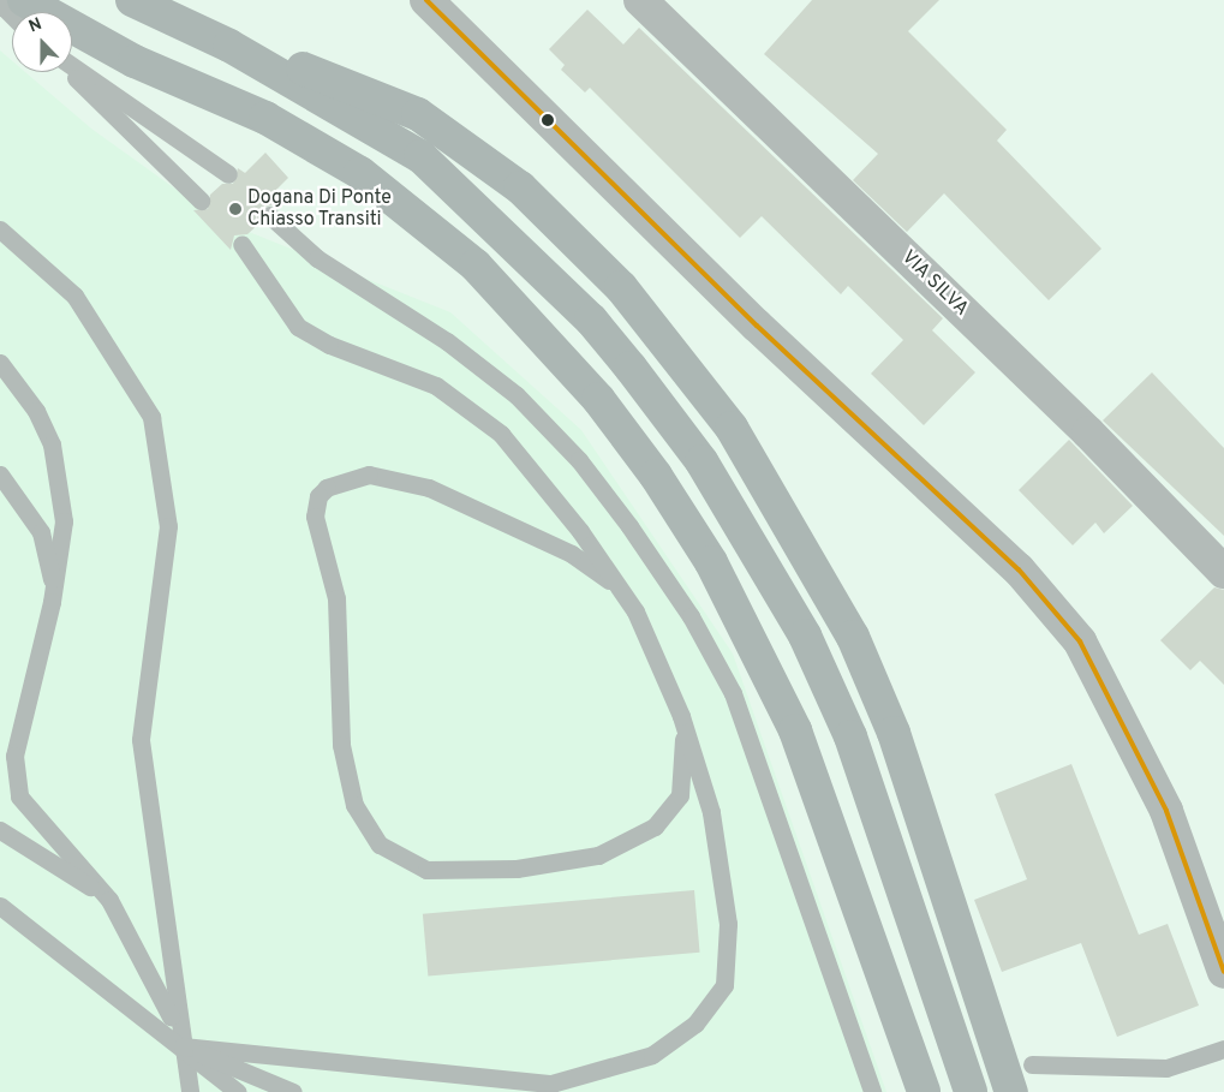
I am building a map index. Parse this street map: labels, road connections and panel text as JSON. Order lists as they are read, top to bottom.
{
  "streets": {
    "street": ["VIA SILVA"]
  },
  "places": ["Dogana Di Ponte Chiasso Transiti"],
  "north": "top"
}
